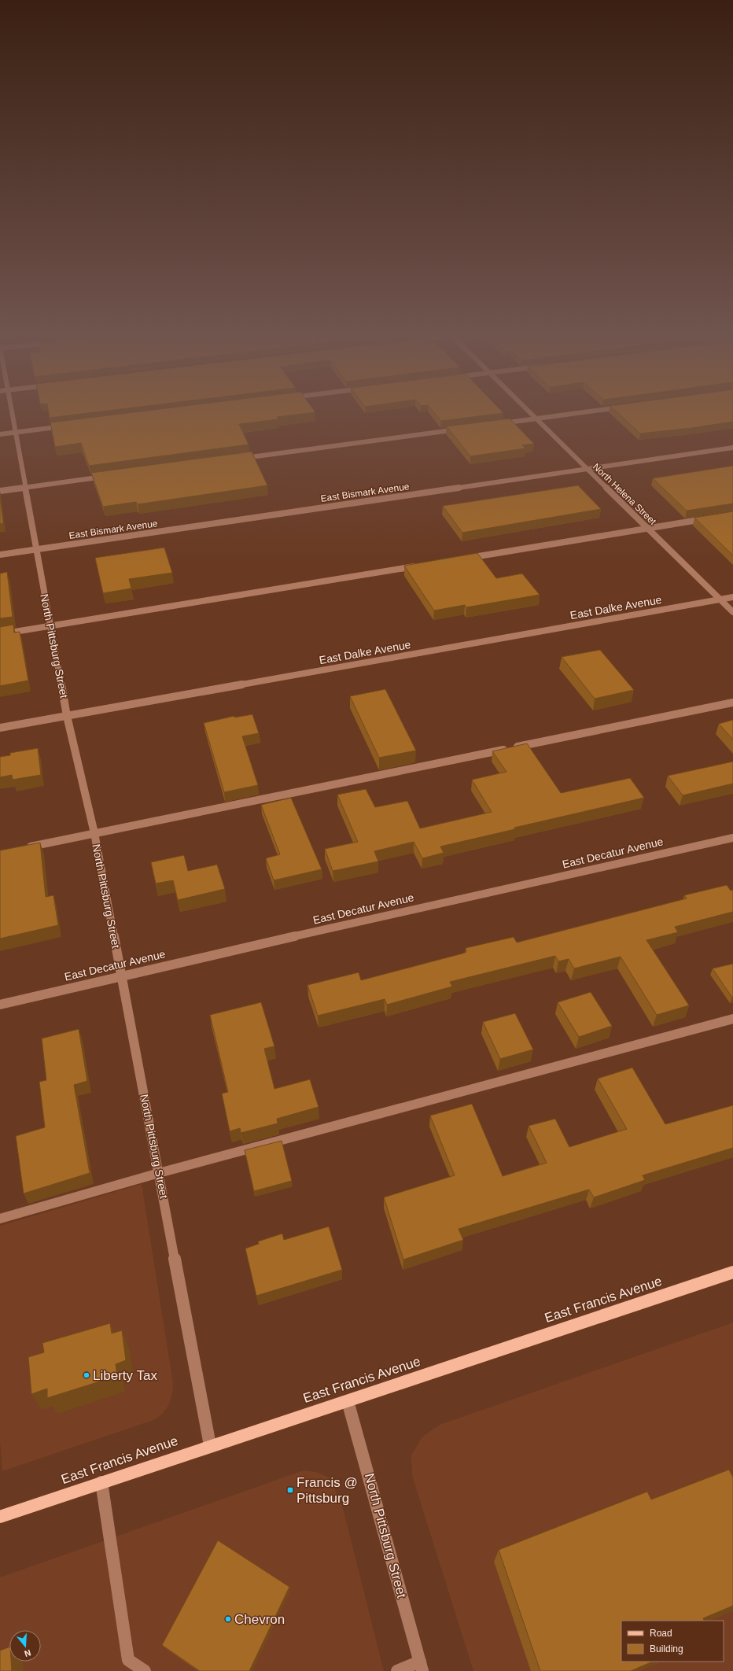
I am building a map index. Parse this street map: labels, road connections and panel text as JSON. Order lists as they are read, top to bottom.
{
  "streets": {
    "main road": ["East Francis Avenue"],
    "street": [
      "East Bismark Avenue",
      "North Helena Street",
      "East Dalke Avenue",
      "North Pittsburg Street",
      "East Decatur Avenue"
    ]
  },
  "crossings": [
    ["East Bismark Avenue", "North Helena Street"],
    ["East Bismark Avenue", "North Pittsburg Street"],
    ["North Helena Street", "East Dalke Avenue"],
    ["East Dalke Avenue", "North Pittsburg Street"],
    ["North Pittsburg Street", "East Decatur Avenue"],
    ["North Pittsburg Street", "East Francis Avenue"]
  ],
  "places": {
    "other": ["Liberty Tax", "Chevron"],
    "transit": ["Francis @ Pittsburg"]
  },
  "legend": ["Road", "Building"],
  "north": "bottom"
}
